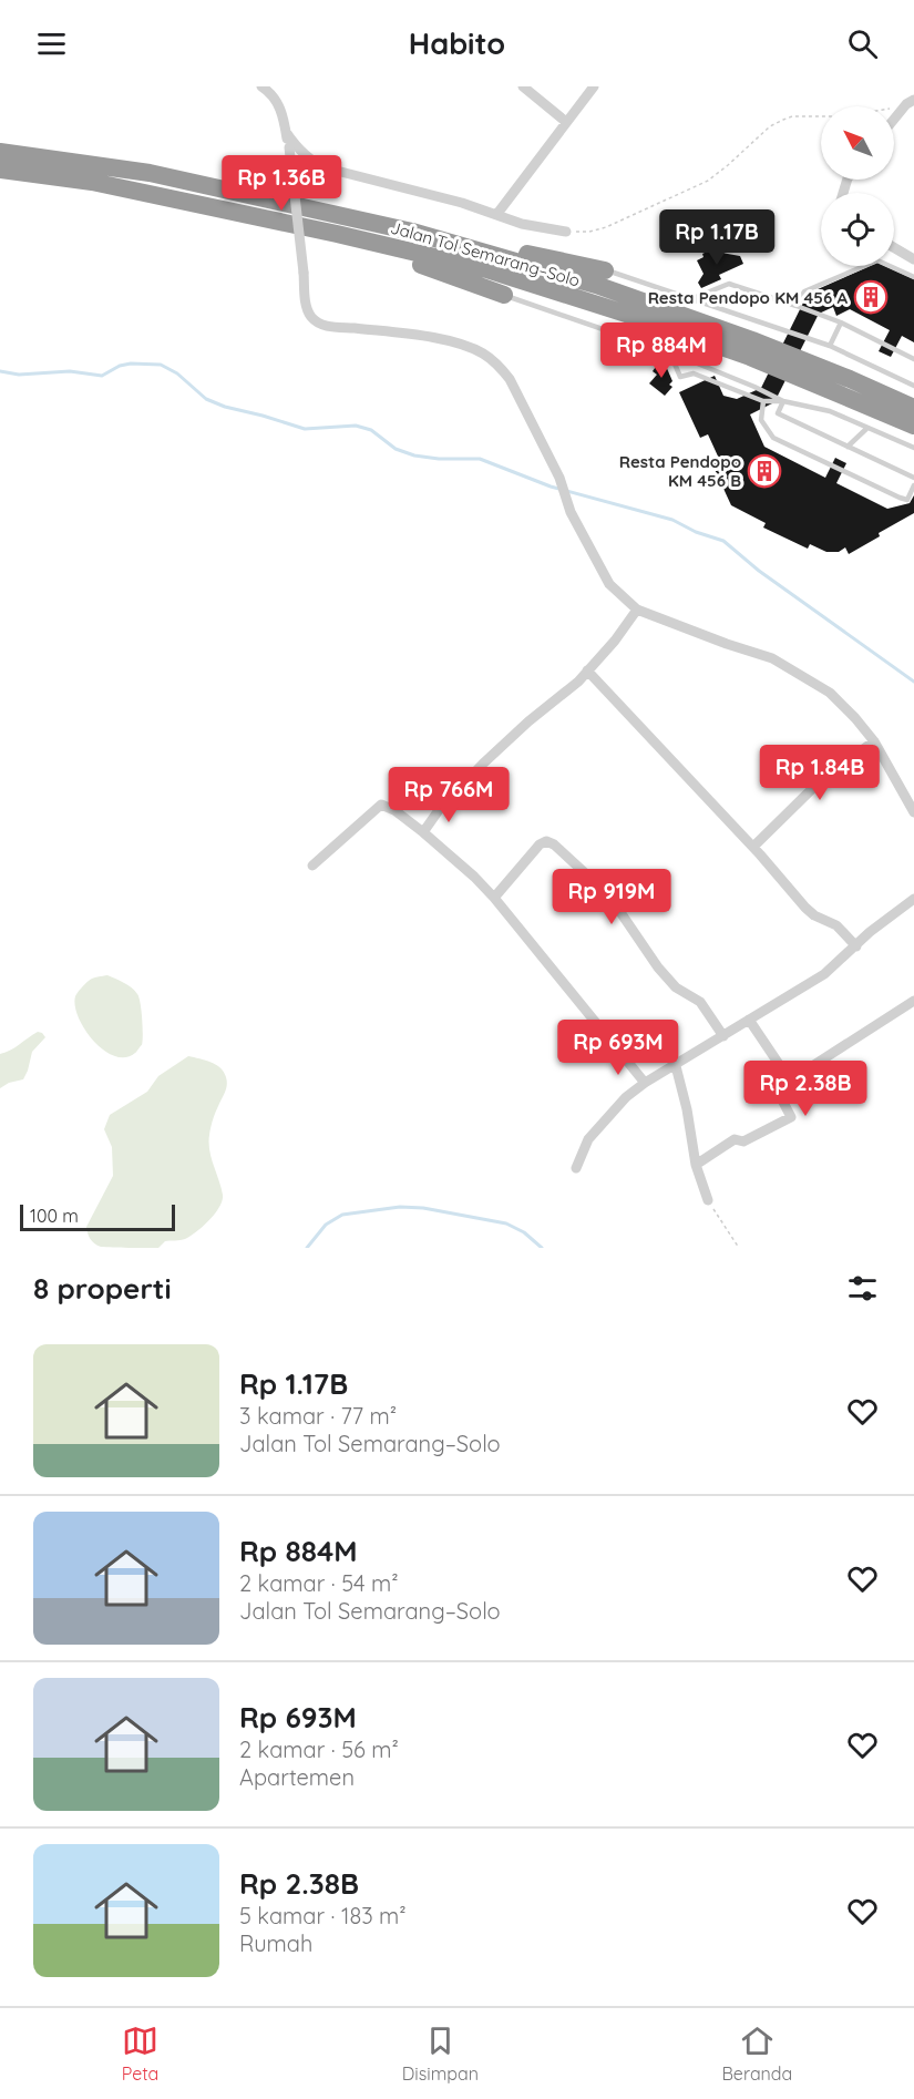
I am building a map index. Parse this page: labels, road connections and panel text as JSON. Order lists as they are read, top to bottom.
{
  "streets": {
    "highway": ["Jalan Tol Semarang–Solo"]
  },
  "places": {
    "building": ["Resta Pendopo KM 456 A", "Resta Pendopo KM 456 B"]
  },
  "scale_bar": "100 m",
  "north": "top left",
  "page": {
    "header": "Habito",
    "price": [
      "Rp 1.36B",
      "Rp 1.17B",
      "Rp 884M",
      "Rp 1.84B",
      "Rp 766M",
      "Rp 919M",
      "Rp 693M",
      "Rp 2.38B"
    ],
    "scale": "100 m",
    "heading": "8 properti",
    "list": [
      {
        "name": "Rp 1.17B",
        "note": "3 kamar · 77 m² · Jalan Tol Semarang–Solo"
      },
      {
        "name": "Rp 884M",
        "note": "2 kamar · 54 m² · Jalan Tol Semarang–Solo"
      },
      {
        "name": "Rp 693M",
        "note": "2 kamar · 56 m² · Apartemen"
      },
      {
        "name": "Rp 2.38B",
        "note": "5 kamar · 183 m² · Rumah"
      }
    ],
    "tabs": ["Peta", "Disimpan", "Beranda"]
  }
}
